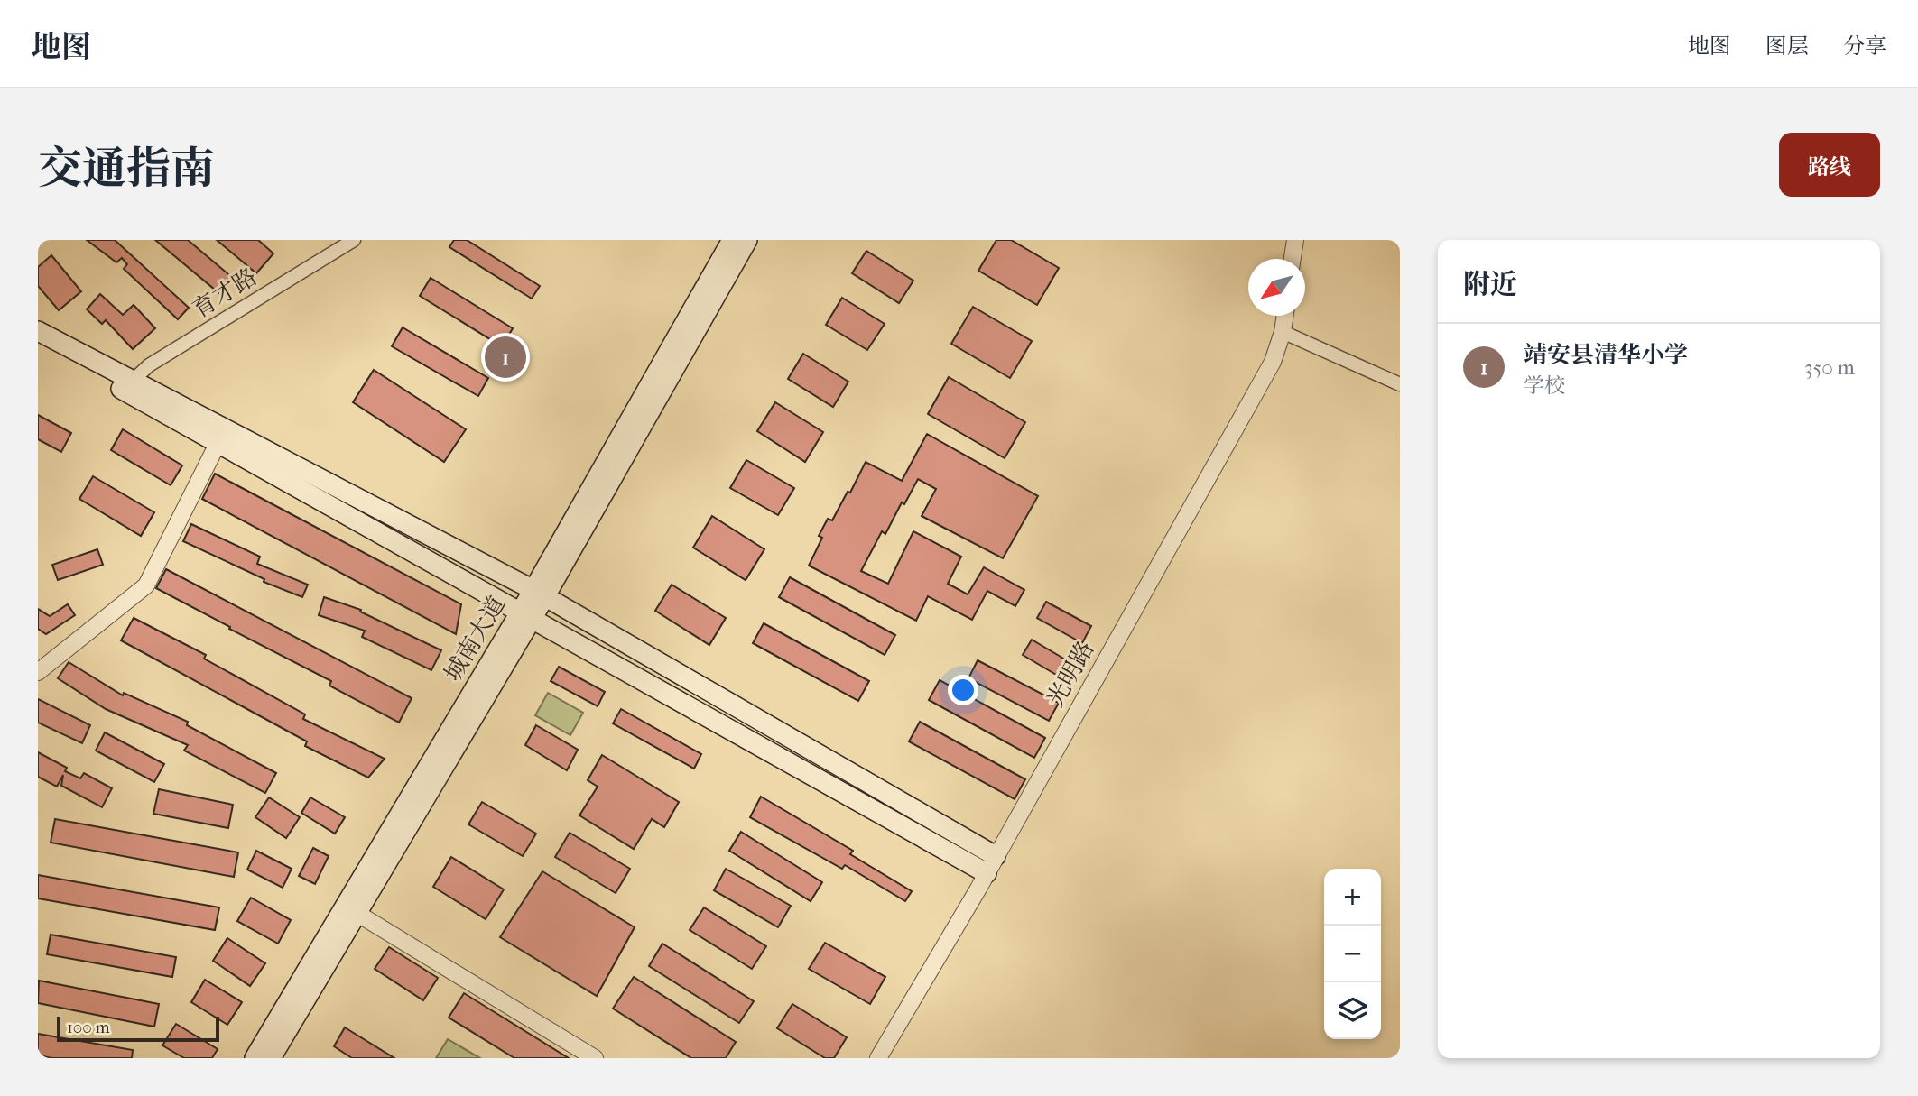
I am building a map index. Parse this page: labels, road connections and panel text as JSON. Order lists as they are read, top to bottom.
{
  "streets": {
    "main road": ["城南大道"],
    "street": ["育才路", "光明路"]
  },
  "scale_bar": "100 m",
  "north": "bottom left",
  "page": {
    "header": "地图",
    "nav": ["地图", "图层", "分享"],
    "title": "交通指南",
    "buttons": "路线",
    "heading": "附近",
    "list": [
      {
        "mark": "1",
        "name": "靖安县清华小学",
        "note": "学校",
        "value": "350 m"
      }
    ],
    "pins": "1",
    "map_buttons": ["+", "−"],
    "scale": "100 m"
  }
}
